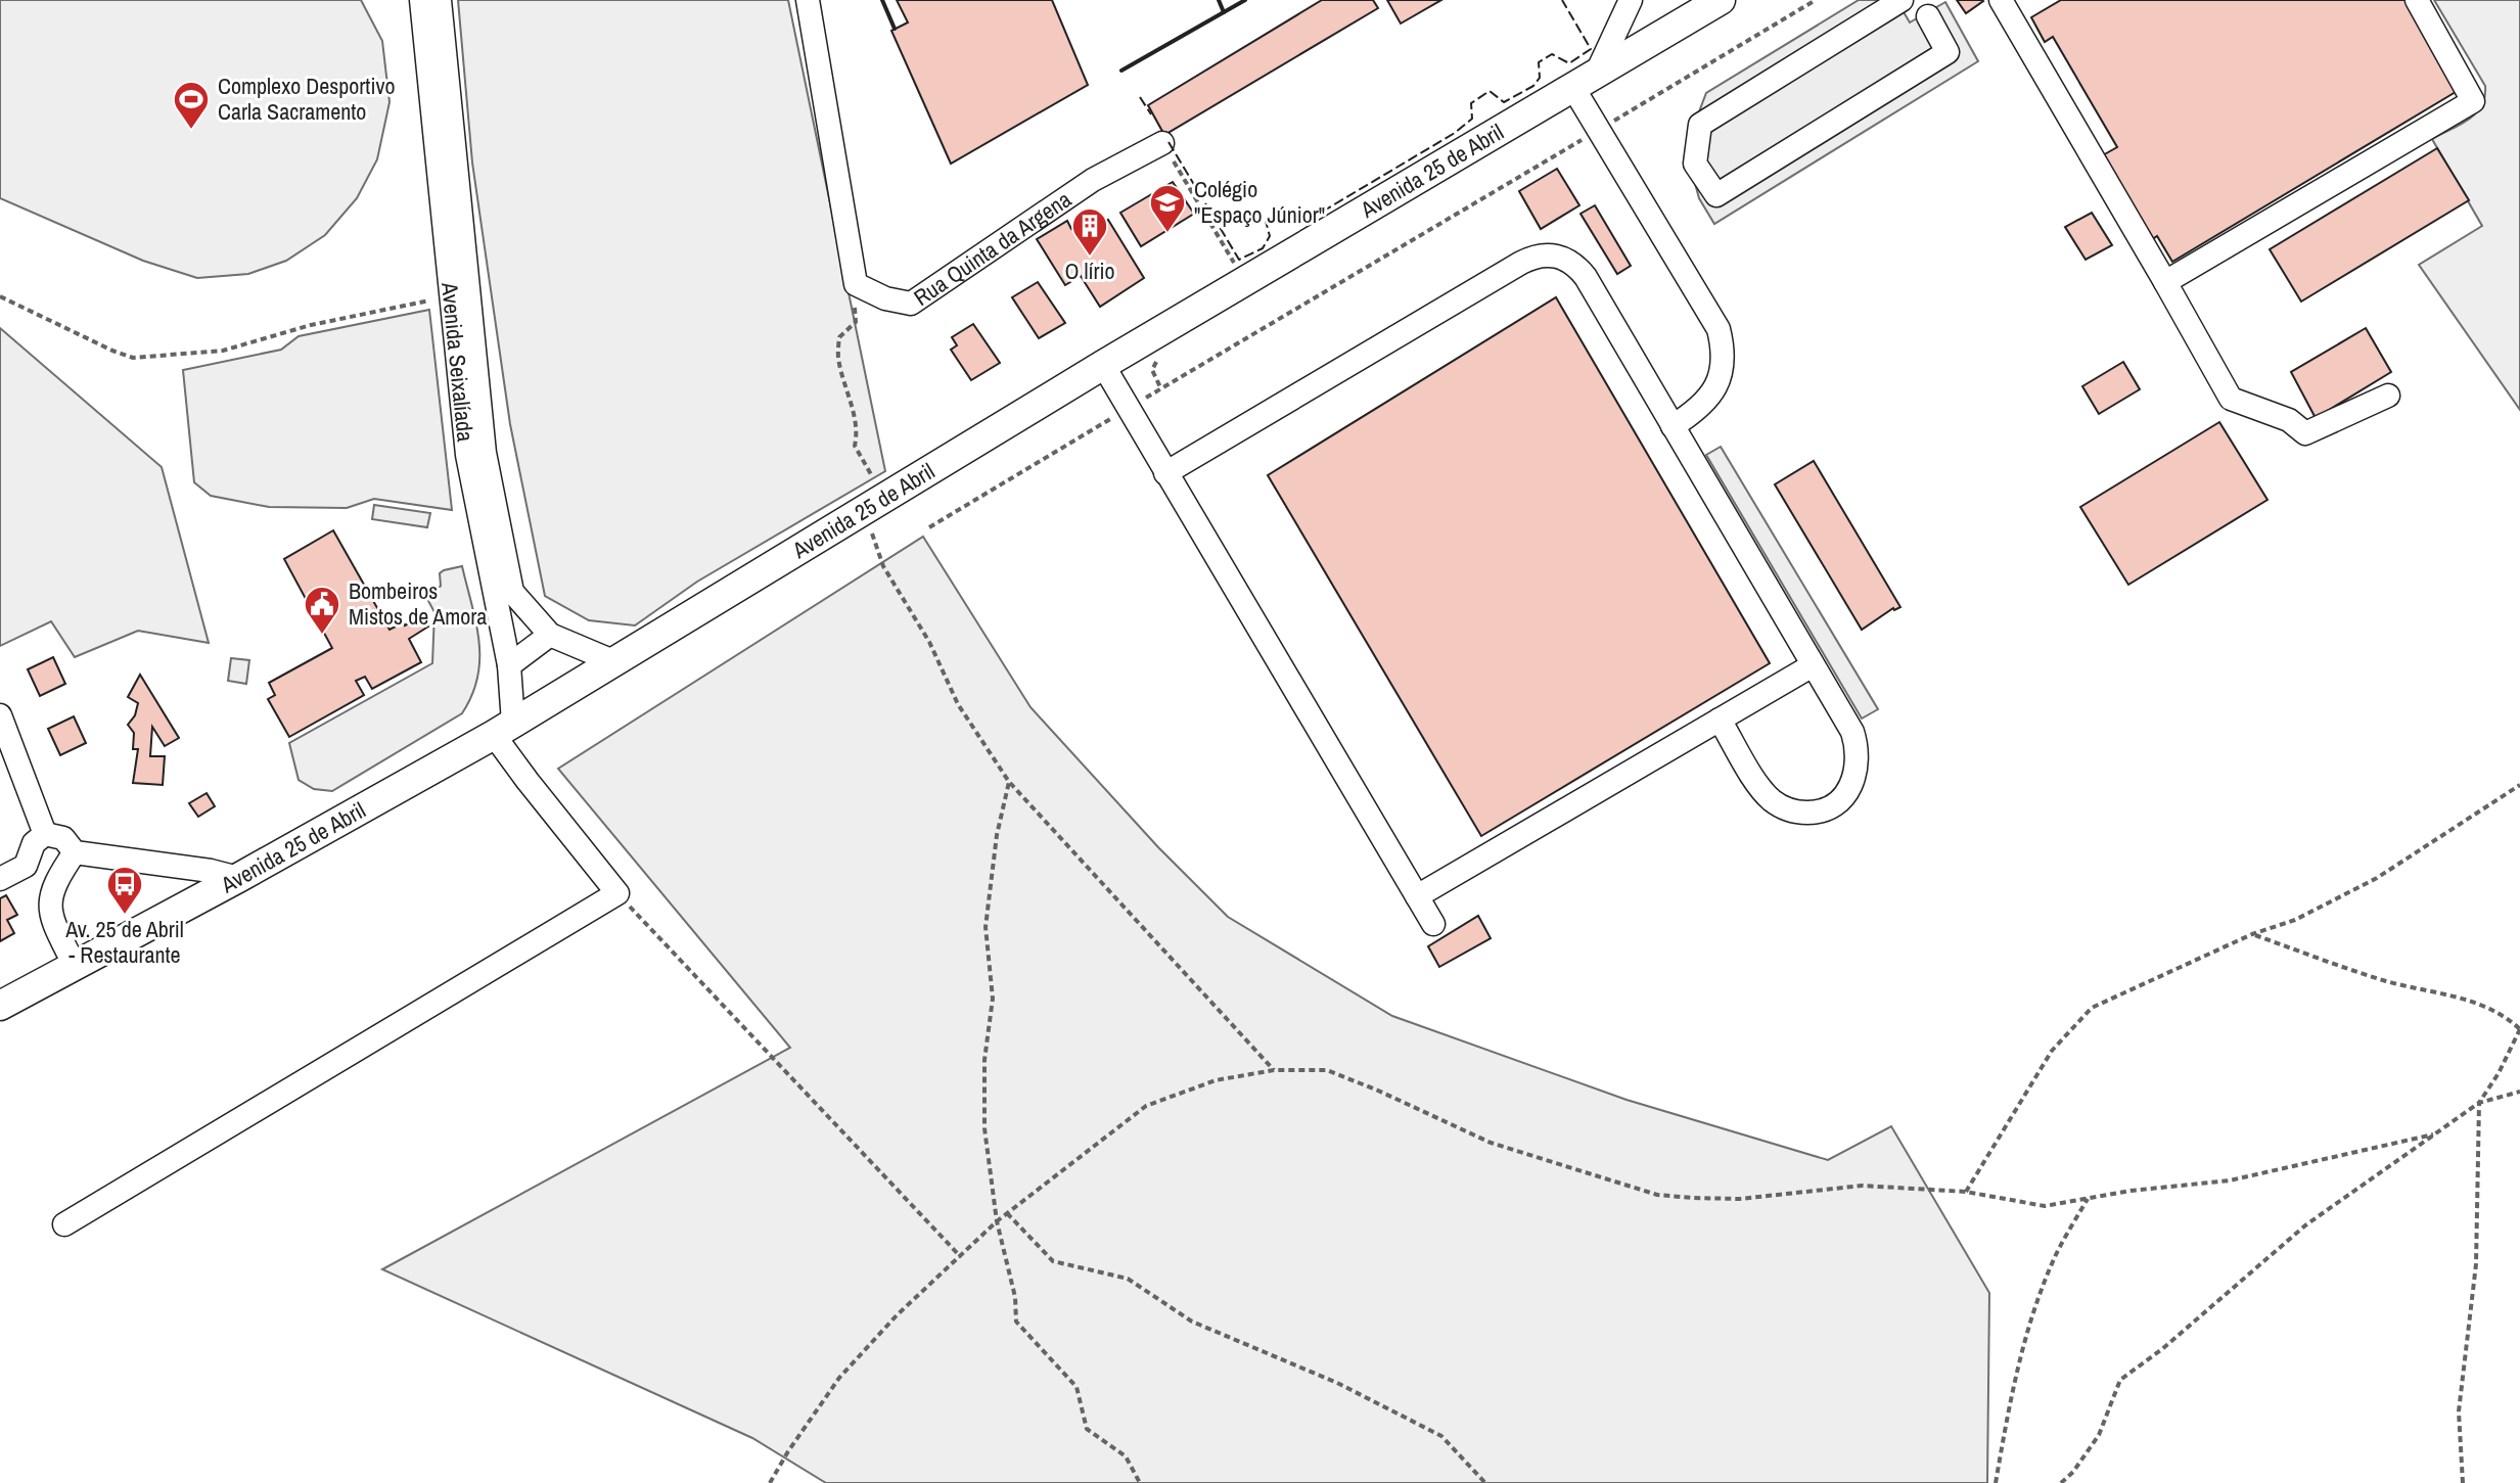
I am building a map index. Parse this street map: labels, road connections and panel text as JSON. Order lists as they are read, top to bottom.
{
  "streets": {
    "main road": ["Avenida 25 de Abril"],
    "street": ["Rua Quinta da Argena", "Avenida Seixalíada"]
  },
  "crossings": [
    ["Avenida 25 de Abril", "Avenida Seixalíada"]
  ],
  "places": {
    "sports": ["Complexo Desportivo Carla Sacramento"],
    "school or university": ["Colégio \"Espaço Júnior\""],
    "building": ["O lírio"],
    "public building": ["Bombeiros Mistos de Amora"],
    "bus stop": ["Av. 25 de Abril - Restaurante"]
  }
}
